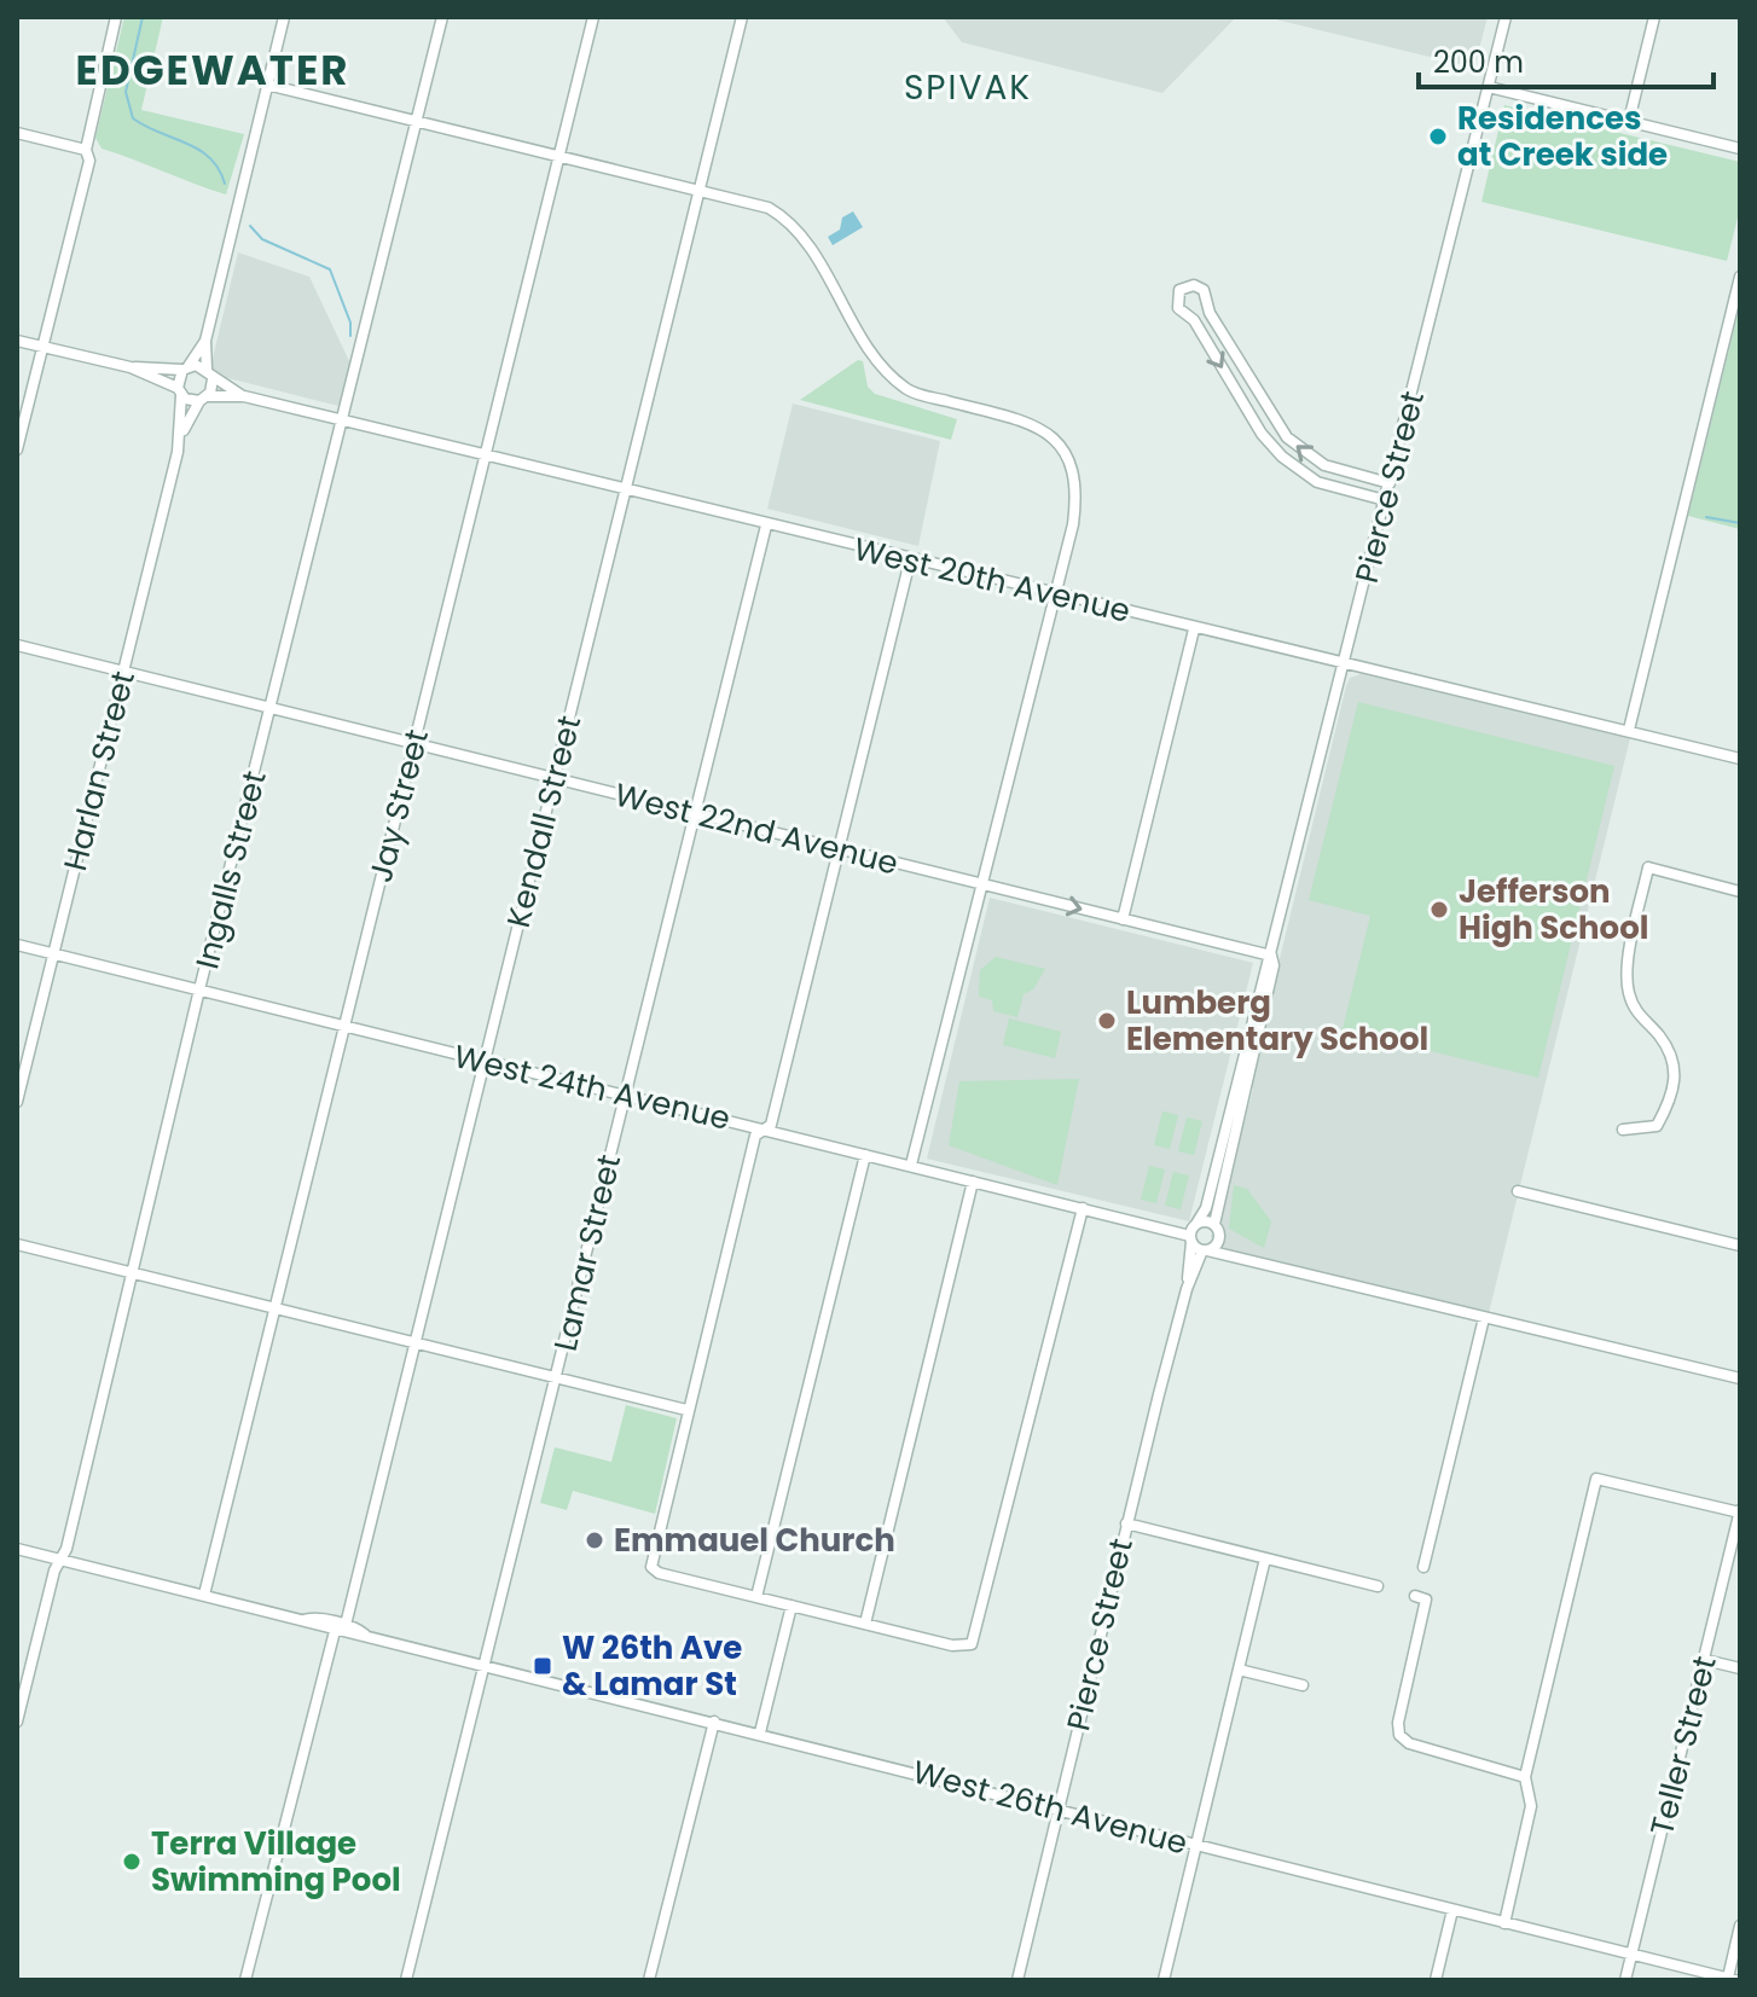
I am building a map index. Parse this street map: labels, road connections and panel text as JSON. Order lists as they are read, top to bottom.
{
  "streets": {
    "street": [
      "Pierce Street",
      "West 20th Avenue",
      "Harlan Street",
      "Jay Street",
      "Kendall Street",
      "West 22nd Avenue",
      "Ingalls Street",
      "West 24th Avenue",
      "Lamar Street",
      "Teller Street",
      "West 26th Avenue"
    ]
  },
  "crossings": [
    ["Pierce Street", "West 20th Avenue"],
    ["Pierce Street", "West 22nd Avenue"],
    ["Pierce Street", "West 24th Avenue"],
    ["Pierce Street", "West 26th Avenue"],
    ["West 20th Avenue", "Harlan Street"],
    ["West 20th Avenue", "Jay Street"],
    ["West 20th Avenue", "Kendall Street"],
    ["West 20th Avenue", "Ingalls Street"],
    ["West 20th Avenue", "Lamar Street"],
    ["Harlan Street", "West 22nd Avenue"],
    ["Harlan Street", "West 24th Avenue"],
    ["Jay Street", "West 22nd Avenue"],
    ["Jay Street", "West 24th Avenue"],
    ["Jay Street", "West 26th Avenue"],
    ["Kendall Street", "West 22nd Avenue"],
    ["Kendall Street", "West 24th Avenue"],
    ["Kendall Street", "West 26th Avenue"],
    ["West 22nd Avenue", "Ingalls Street"],
    ["West 22nd Avenue", "Lamar Street"],
    ["Ingalls Street", "West 24th Avenue"],
    ["Ingalls Street", "West 26th Avenue"],
    ["West 24th Avenue", "Lamar Street"],
    ["Lamar Street", "West 26th Avenue"],
    ["Teller Street", "West 26th Avenue"]
  ],
  "districts": ["EDGEWATER", "SPIVAK"],
  "places": {
    "other": [
      "Residences at Creek side",
      "Jefferson High School",
      "Lumberg Elementary School",
      "Emmauel Church",
      "Terra Village Swimming Pool"
    ],
    "transit": ["W 26th Ave & Lamar St"]
  },
  "scale_bar": "200 m"
}
